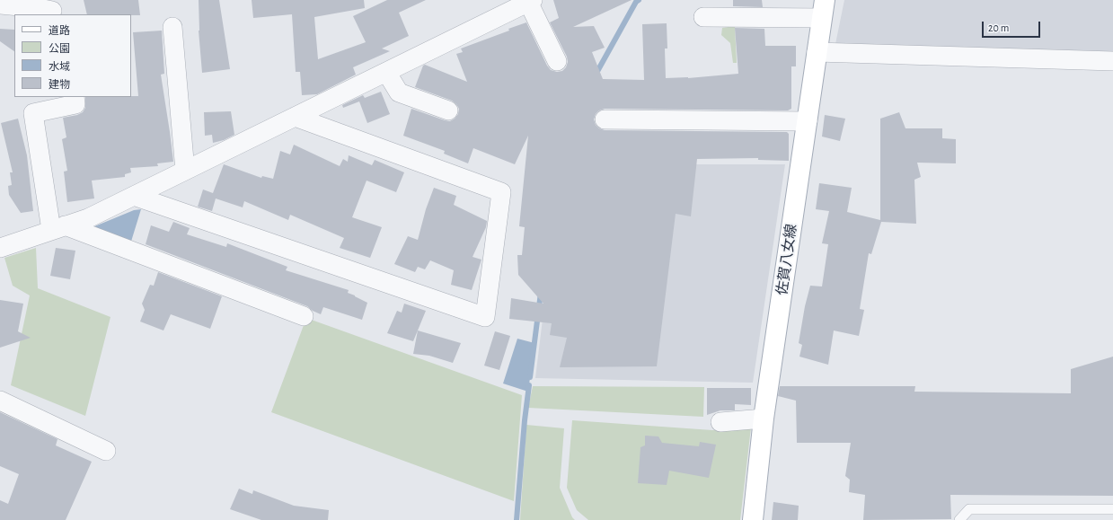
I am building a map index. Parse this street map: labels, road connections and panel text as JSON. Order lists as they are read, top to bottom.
{
  "streets": {
    "main road": ["佐賀八女線"]
  },
  "legend": [
    "道路",
    "公園",
    "水域",
    "建物"
  ],
  "scale_bar": "20 m"
}
